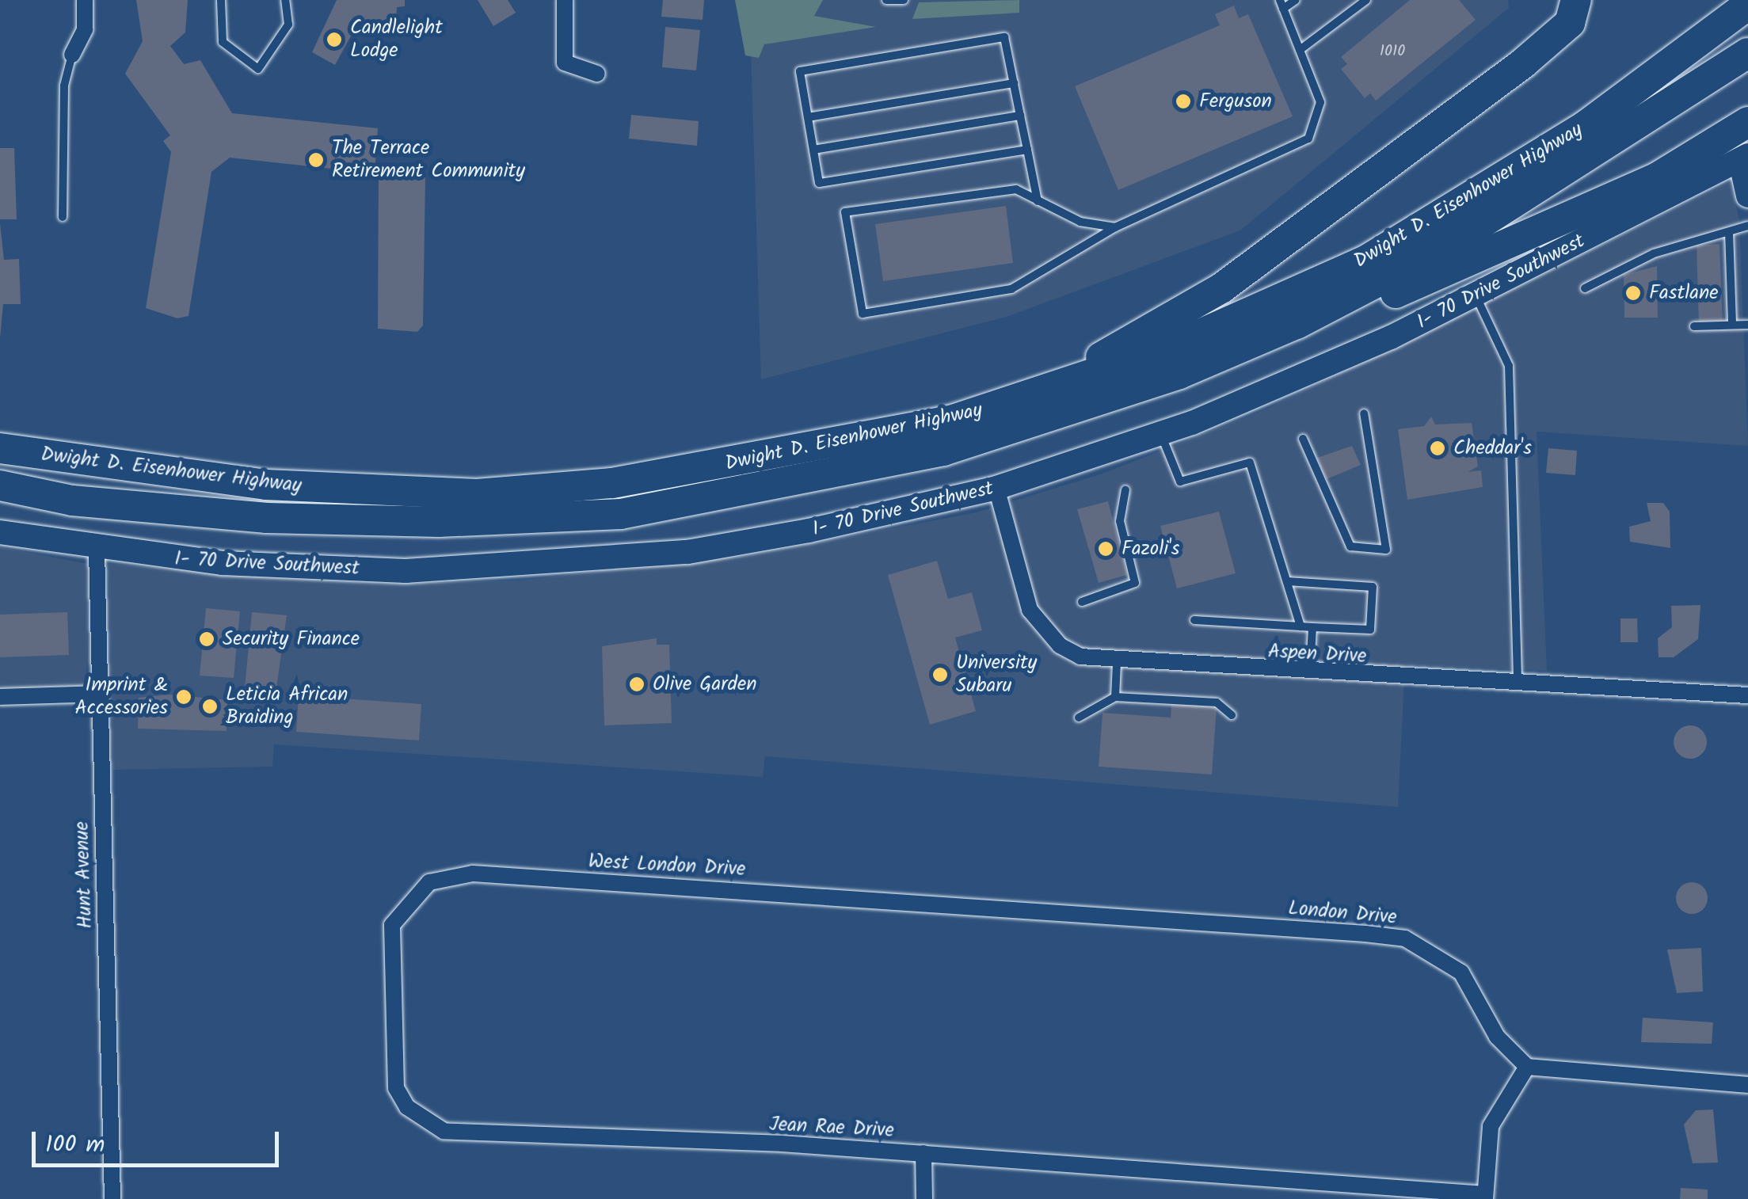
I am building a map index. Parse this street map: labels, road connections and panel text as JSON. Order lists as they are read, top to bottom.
{
  "streets": {
    "highway": ["Dwight D. Eisenhower Highway"],
    "street": [
      "I- 70 Drive Southwest",
      "Aspen Drive",
      "West London Drive",
      "Hunt Avenue",
      "London Drive",
      "Jean Rae Drive"
    ]
  },
  "crossings": [
    ["I- 70 Drive Southwest", "Aspen Drive"],
    ["I- 70 Drive Southwest", "Hunt Avenue"],
    ["West London Drive", "London Drive"],
    ["West London Drive", "Jean Rae Drive"]
  ],
  "places": [
    "Candlelight Lodge",
    "Ferguson",
    "The Terrace Retirement Community",
    "Fastlane",
    "Cheddar's",
    "Fazoli's",
    "Security Finance",
    "University Subaru",
    "Olive Garden",
    "Imprint & Accessories",
    "Leticia African Braiding"
  ],
  "house_numbers": ["1010"],
  "scale_bar": "100 m"
}
